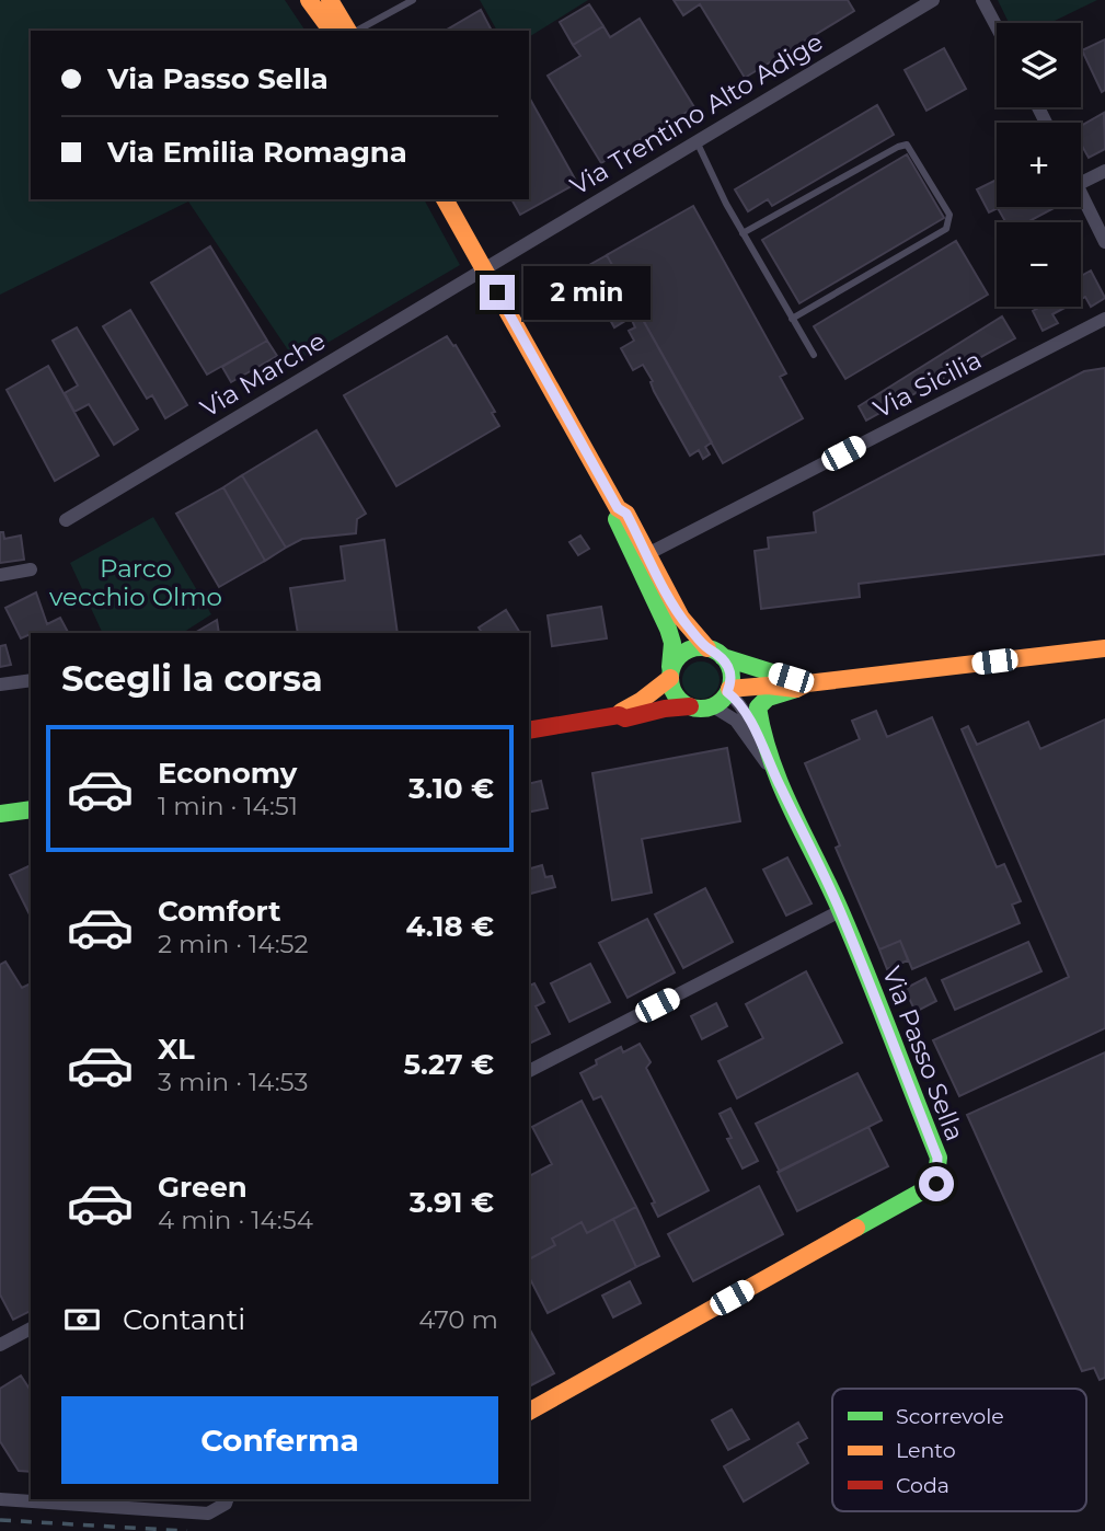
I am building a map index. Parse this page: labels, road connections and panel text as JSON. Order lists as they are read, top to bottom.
{
  "streets": {
    "street": [
      "Via Trentino Alto Adige",
      "Via Marche",
      "Via Sicilia",
      "Via Passo Sella"
    ]
  },
  "crossings": [
    ["Via Trentino Alto Adige", "Via Marche"]
  ],
  "parks": ["Parco vecchio Olmo"],
  "legend": ["Scorrevole", "Lento", "Coda"],
  "page": {
    "map_buttons": ["+", "−"],
    "banner": ["Via Passo Sella", "Via Emilia Romagna"],
    "bubble": "2 min",
    "heading": "Scegli la corsa",
    "list": [
      {
        "name": "Economy",
        "note": "1 min · 14:51",
        "value": "3.10 €"
      },
      {
        "name": "Comfort",
        "note": "2 min · 14:52",
        "value": "4.18 €"
      },
      {
        "name": "XL",
        "note": "3 min · 14:53",
        "value": "5.27 €"
      },
      {
        "name": "Green",
        "note": "4 min · 14:54",
        "value": "3.91 €"
      }
    ],
    "pay": ["Contanti", "470 m"],
    "buttons": "Conferma"
  }
}
